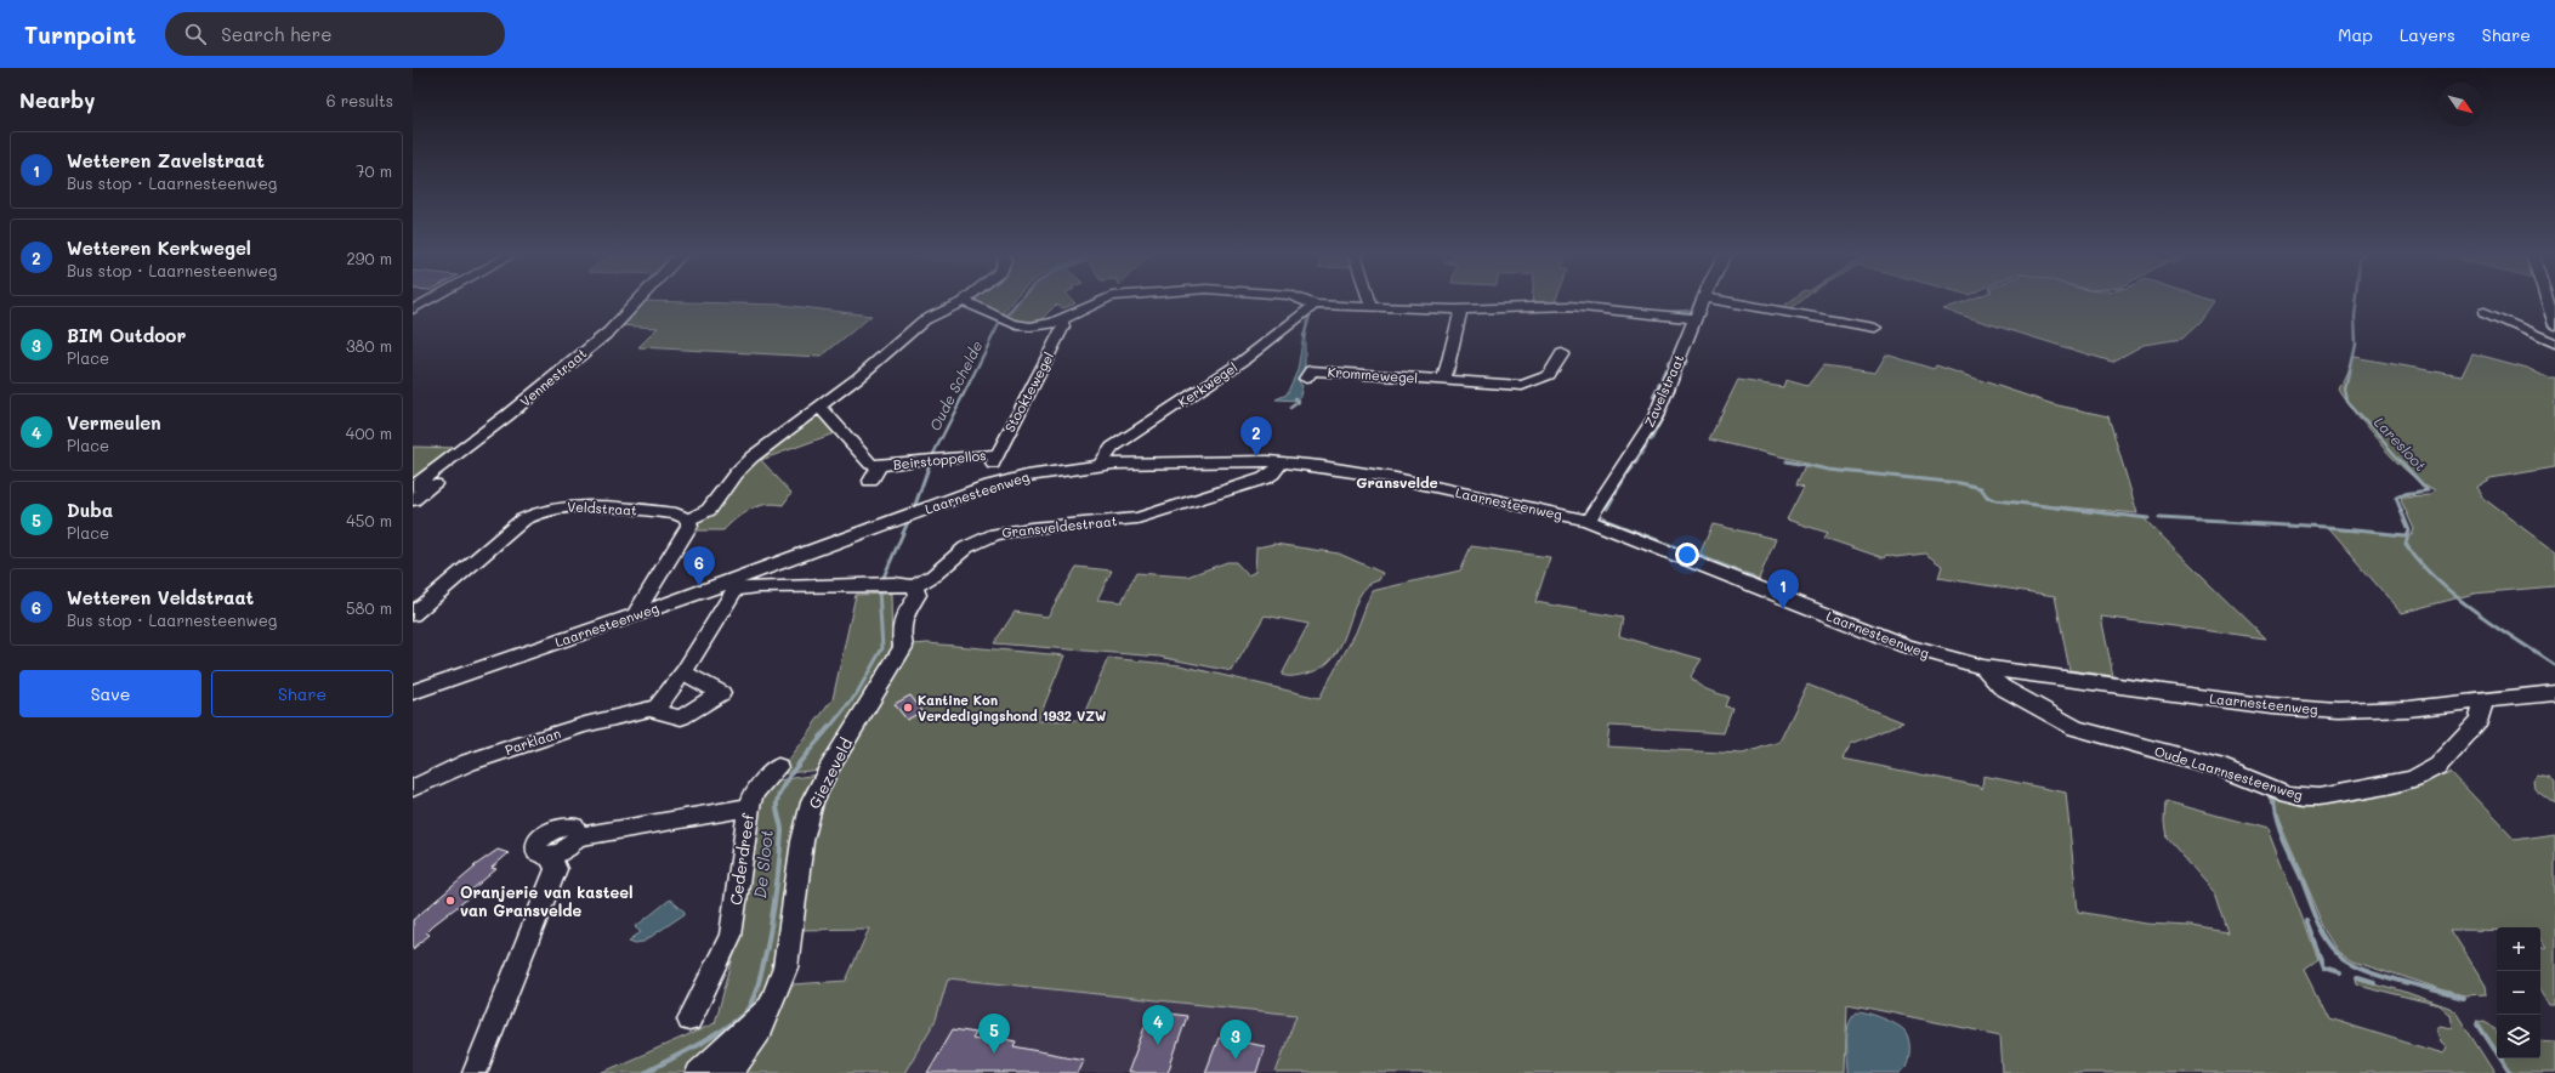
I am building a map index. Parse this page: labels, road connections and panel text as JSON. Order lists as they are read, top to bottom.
{
  "streets": {
    "street": [
      "Krommewegel",
      "Vennestraat",
      "Kerkwegel",
      "Zavelstraat",
      "Stooktewegel",
      "Beirstoppellos",
      "Laarnesteenweg",
      "Veldstraat",
      "Gransveldestraat",
      "Parklaan",
      "Giezeveld",
      "Oude Laarnsesteenweg",
      "Cederdreef"
    ]
  },
  "crossings": [
    ["Kerkwegel", "Laarnesteenweg"],
    ["Zavelstraat", "Laarnesteenweg"],
    ["Stooktewegel", "Beirstoppellos"],
    ["Laarnesteenweg", "Gransveldestraat"],
    ["Laarnesteenweg", "Oude Laarnsesteenweg"],
    ["Gransveldestraat", "Giezeveld"]
  ],
  "districts": ["Gransvelde"],
  "water": ["Oude Schelde", "Laresloot", "De Sloot"],
  "places": ["Kantine Kon Verdedigingshond 1932 VZW", "Oranjerie van kasteel van Gransvelde"],
  "north": "bottom right",
  "page": {
    "header": "Turnpoint",
    "search": "Search here",
    "nav": ["Map", "Layers", "Share"],
    "heading": ["Nearby", "6 results"],
    "list": [
      {
        "mark": "1",
        "name": "Wetteren Zavelstraat",
        "note": "Bus stop · Laarnesteenweg",
        "value": "70 m"
      },
      {
        "mark": "2",
        "name": "Wetteren Kerkwegel",
        "note": "Bus stop · Laarnesteenweg",
        "value": "290 m"
      },
      {
        "mark": "3",
        "name": "BIM Outdoor",
        "note": "Place",
        "value": "380 m"
      },
      {
        "mark": "4",
        "name": "Vermeulen",
        "note": "Place",
        "value": "400 m"
      },
      {
        "mark": "5",
        "name": "Duba",
        "note": "Place",
        "value": "450 m"
      },
      {
        "mark": "6",
        "name": "Wetteren Veldstraat",
        "note": "Bus stop · Laarnesteenweg",
        "value": "580 m"
      }
    ],
    "pins": [
      "2",
      "6",
      "1",
      "4",
      "5",
      "3"
    ],
    "buttons": ["Save", "Share"],
    "map_buttons": ["+", "−"]
  }
}
